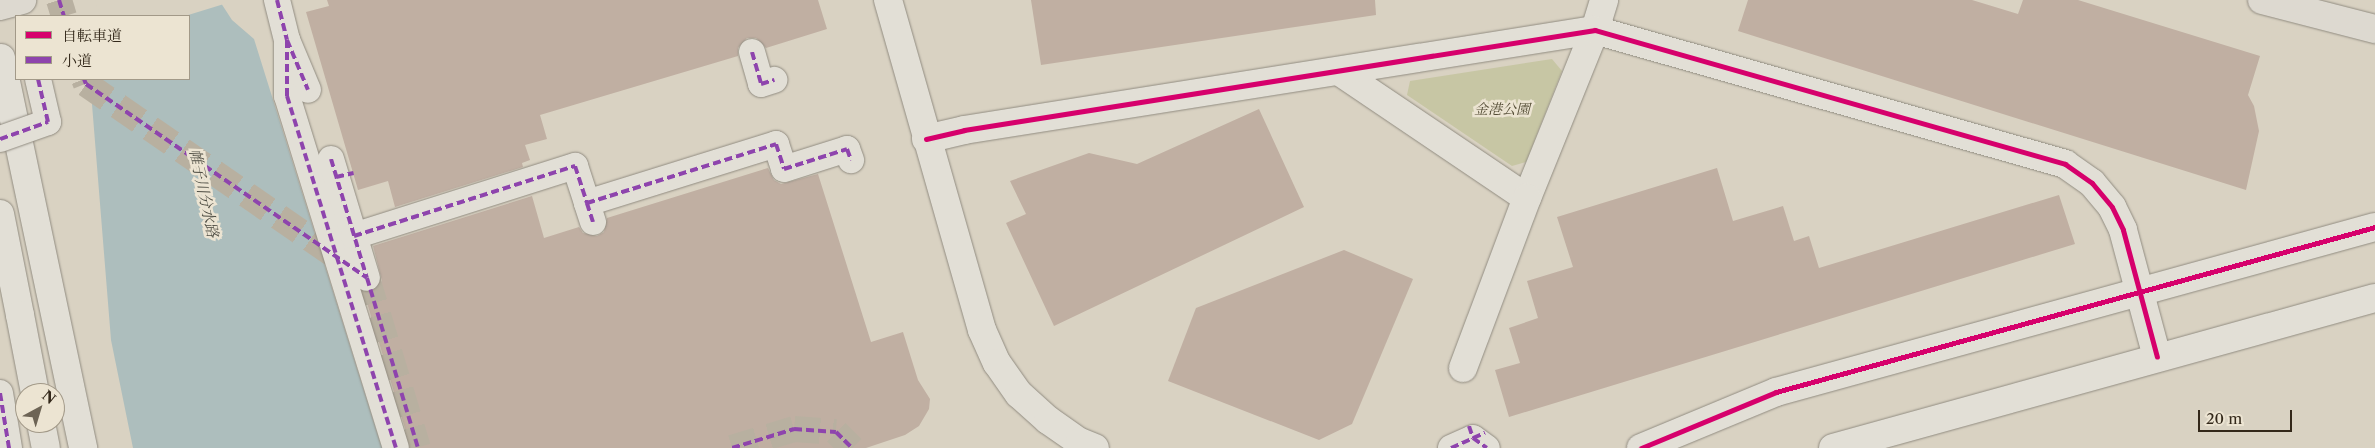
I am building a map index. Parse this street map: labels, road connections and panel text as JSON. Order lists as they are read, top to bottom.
{
  "water": ["帷子川分水路"],
  "parks": ["金港公園"],
  "legend": ["自転車道", "小道"],
  "scale_bar": "20 m",
  "north": "top right"
}
